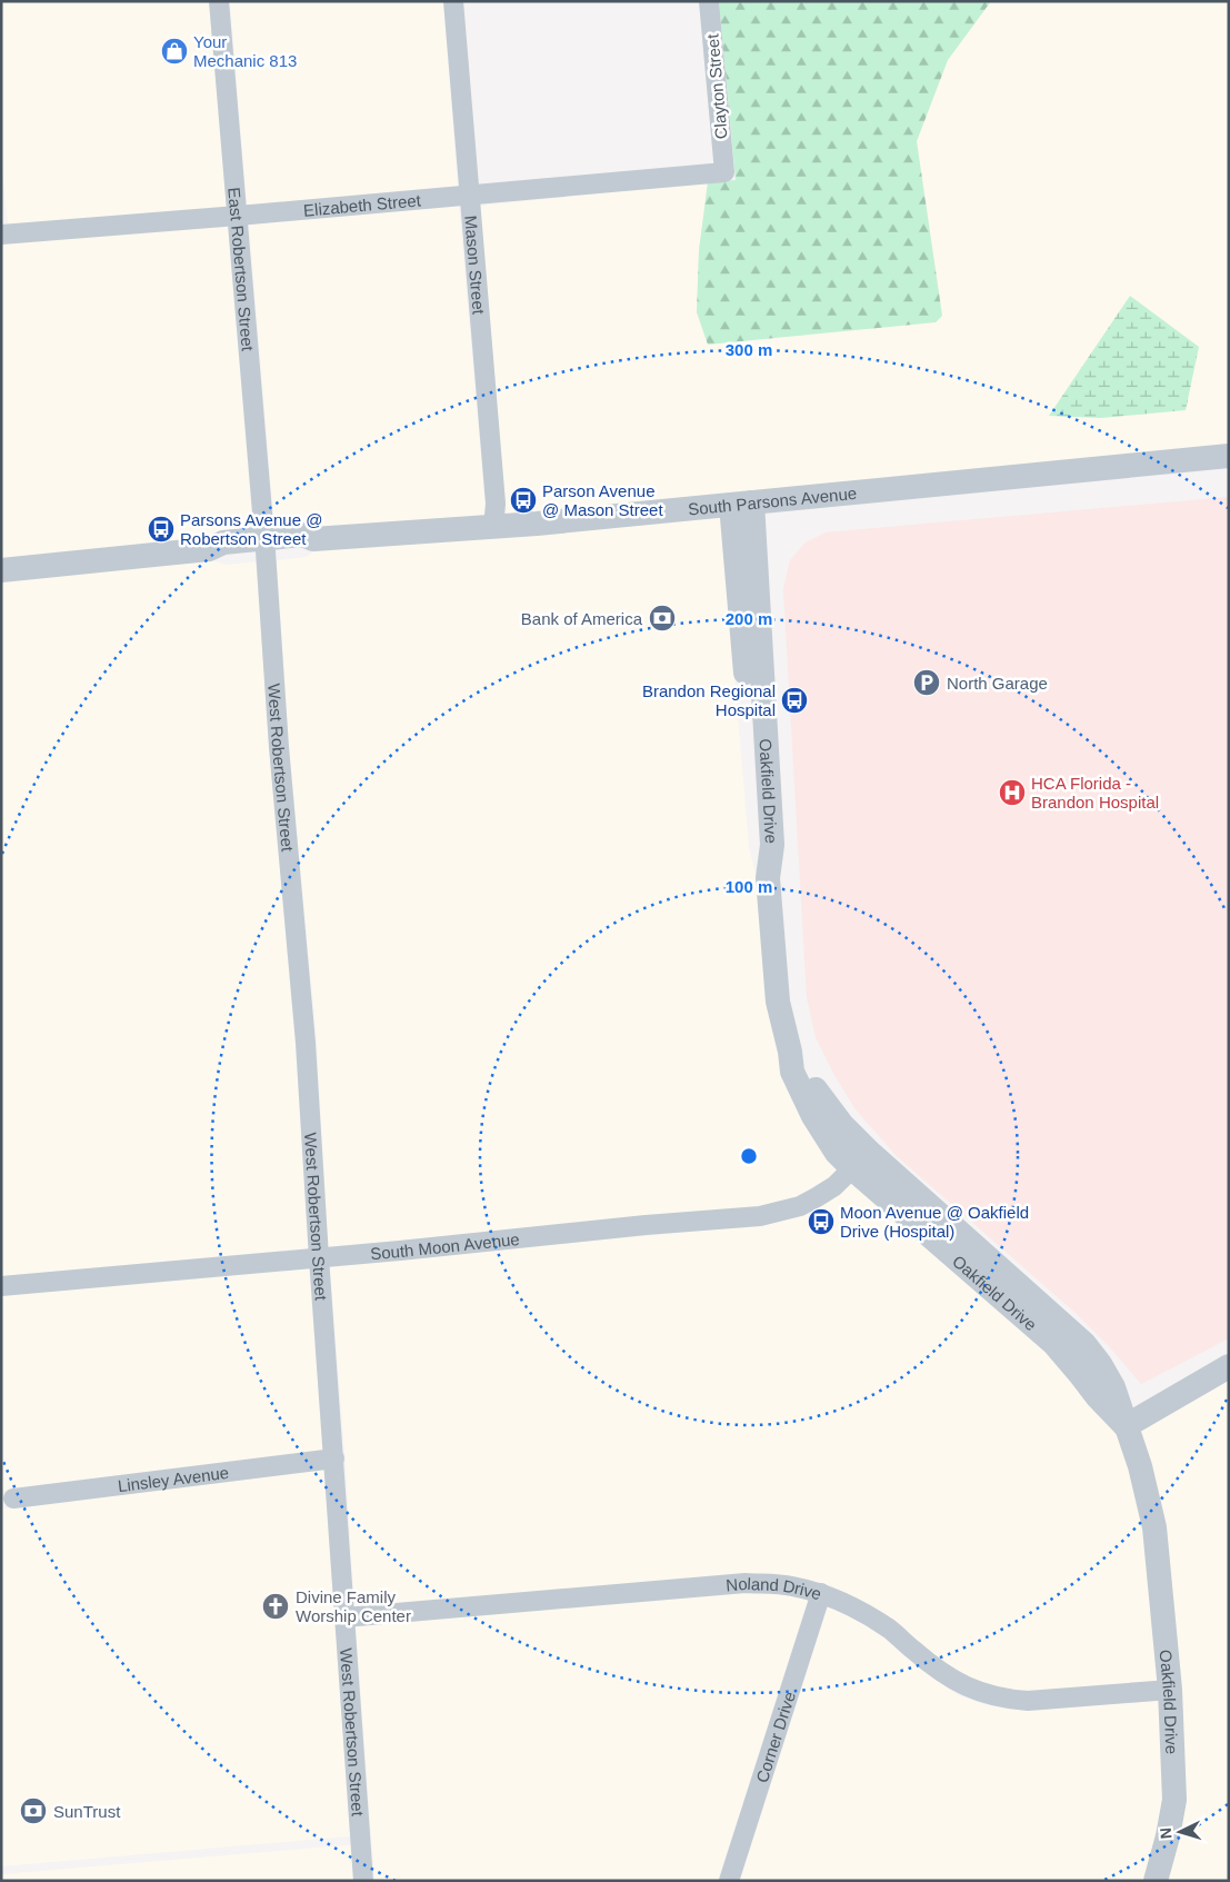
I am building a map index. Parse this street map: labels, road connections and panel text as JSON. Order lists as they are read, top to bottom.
{
  "streets": {
    "street": [
      "Clayton Street",
      "Elizabeth Street",
      "Mason Street",
      "East Robertson Street",
      "South Parsons Avenue",
      "West Robertson Street",
      "Oakfield Drive",
      "South Moon Avenue",
      "Linsley Avenue",
      "Noland Drive",
      "Corner Drive"
    ]
  },
  "crossings": [
    ["Clayton Street", "Elizabeth Street"],
    ["Elizabeth Street", "Mason Street"],
    ["Elizabeth Street", "East Robertson Street"],
    ["Mason Street", "South Parsons Avenue"],
    ["East Robertson Street", "South Parsons Avenue"],
    ["East Robertson Street", "West Robertson Street"],
    ["South Parsons Avenue", "West Robertson Street"],
    ["South Parsons Avenue", "Oakfield Drive"],
    ["West Robertson Street", "South Moon Avenue"],
    ["West Robertson Street", "Linsley Avenue"],
    ["West Robertson Street", "Noland Drive"],
    ["Oakfield Drive", "South Moon Avenue"],
    ["Oakfield Drive", "Noland Drive"],
    ["Noland Drive", "Corner Drive"]
  ],
  "places": {
    "shop": ["Your Mechanic 813"],
    "bus stop": [
      "Parson Avenue @ Mason Street",
      "Parsons Avenue @ Robertson Street",
      "Brandon Regional Hospital",
      "Moon Avenue @ Oakfield Drive (Hospital)"
    ],
    "bank": ["Bank of America", "SunTrust"],
    "parking": ["North Garage"],
    "hospital": ["HCA Florida - Brandon Hospital"],
    "church": ["Divine Family Worship Center"]
  },
  "north": "left",
  "rings": ["300 m", "200 m", "100 m"]
}
